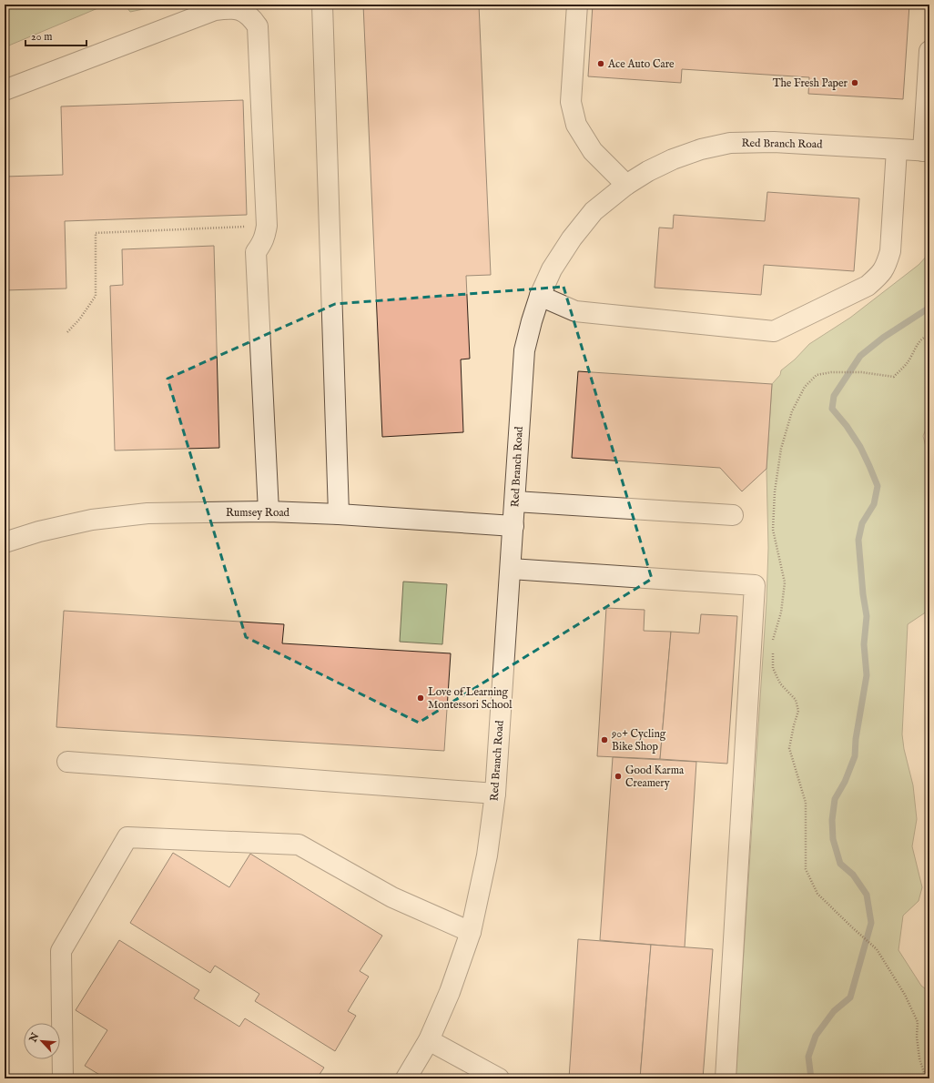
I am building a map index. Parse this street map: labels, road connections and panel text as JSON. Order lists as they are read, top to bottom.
{
  "streets": {
    "street": ["Red Branch Road", "Rumsey Road"]
  },
  "crossings": [
    ["Red Branch Road", "Rumsey Road"]
  ],
  "places": [
    "Ace Auto Care",
    "The Fresh Paper",
    "Love of Learning Montessori School",
    "90+ Cycling Bike Shop",
    "Good Karma Creamery"
  ],
  "scale_bar": "20 m",
  "north": "top left"
}
